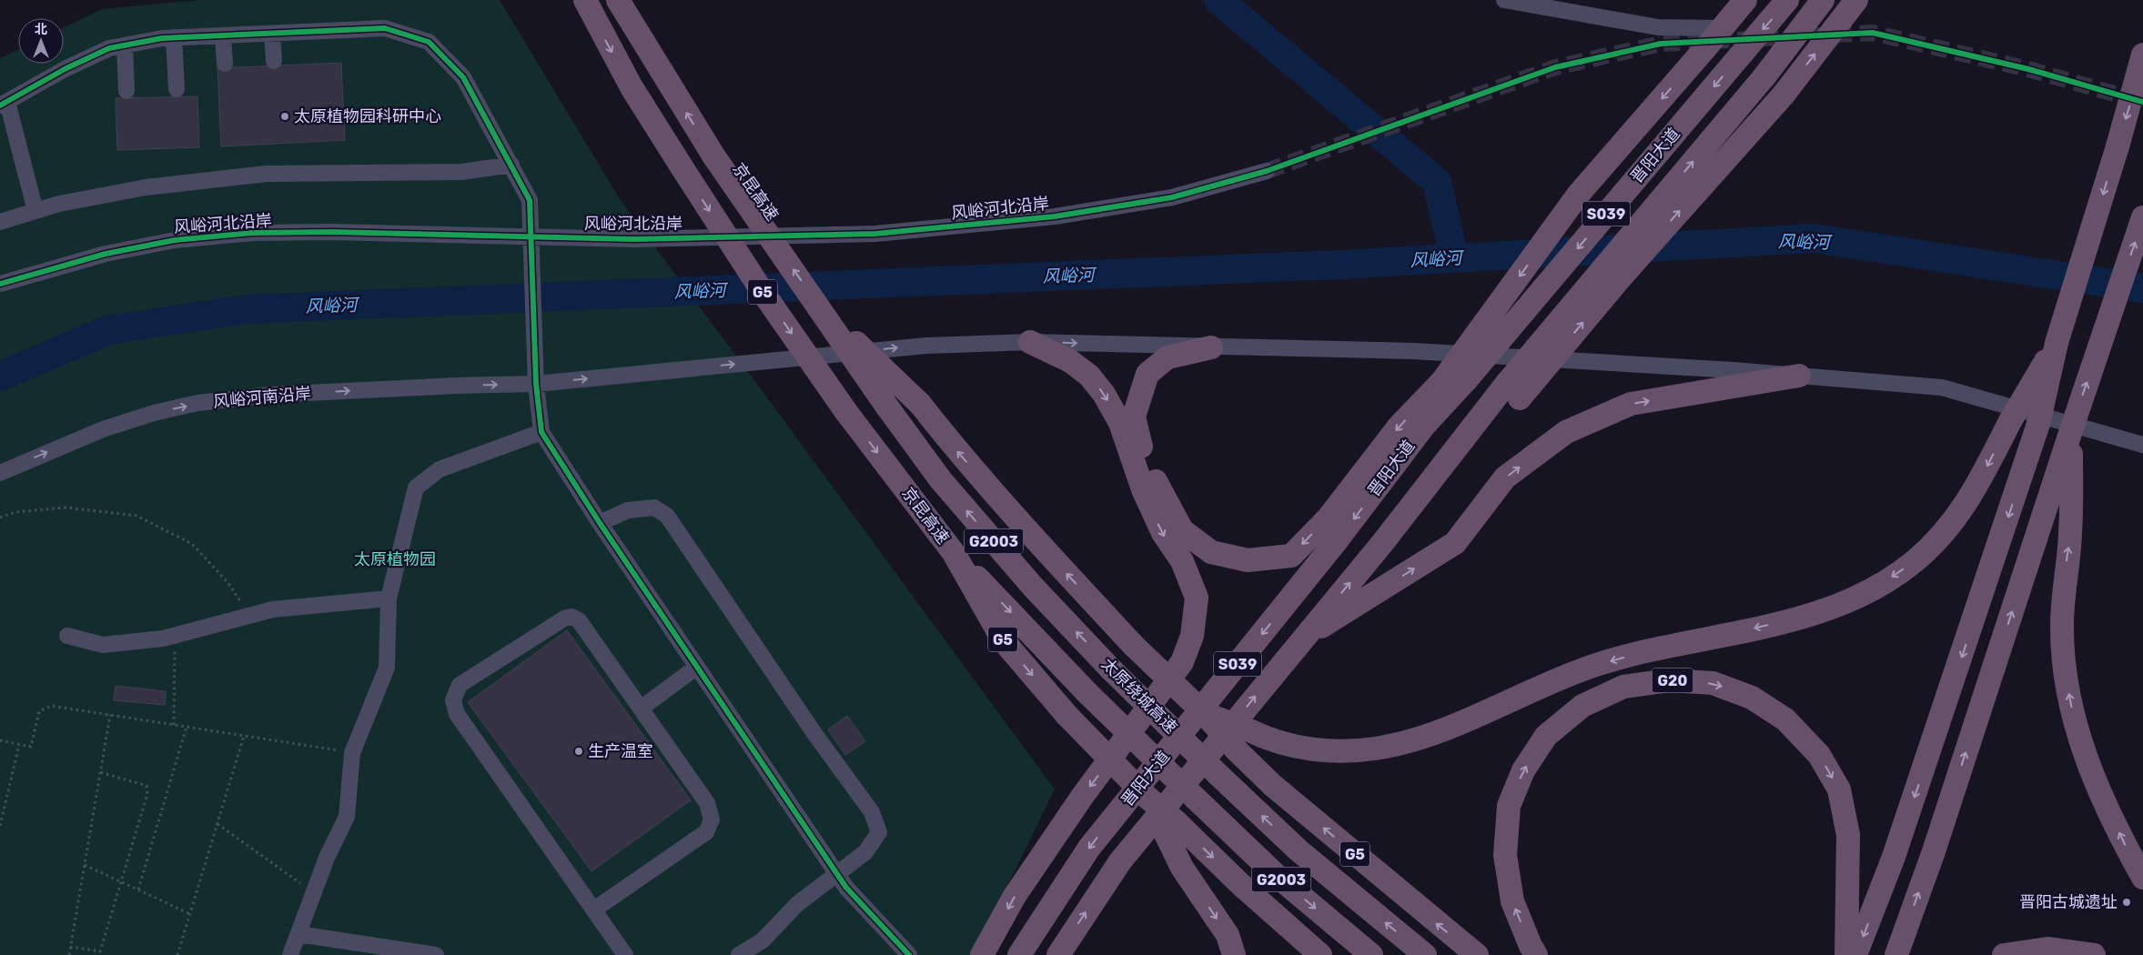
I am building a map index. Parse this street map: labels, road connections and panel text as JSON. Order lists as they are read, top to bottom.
{
  "streets": {
    "highway": [
      "晋阳大道",
      "京昆高速",
      "S039",
      "G5",
      "G2003",
      "G20",
      "太原绕城高速"
    ],
    "street": ["风峪河北沿岸", "风峪河南沿岸"]
  },
  "crossings": [
    ["晋阳大道", "S039"],
    ["京昆高速", "G5"],
    ["京昆高速", "G2003"],
    ["京昆高速", "太原绕城高速"],
    ["G5", "G2003"],
    ["G5", "太原绕城高速"]
  ],
  "one_way": ["风峪河南沿岸"],
  "water": ["风峪河"],
  "parks": ["太原植物园"],
  "places": ["太原植物园科研中心", "生产温室", "晋阳古城遗址"],
  "north": "top"
}
